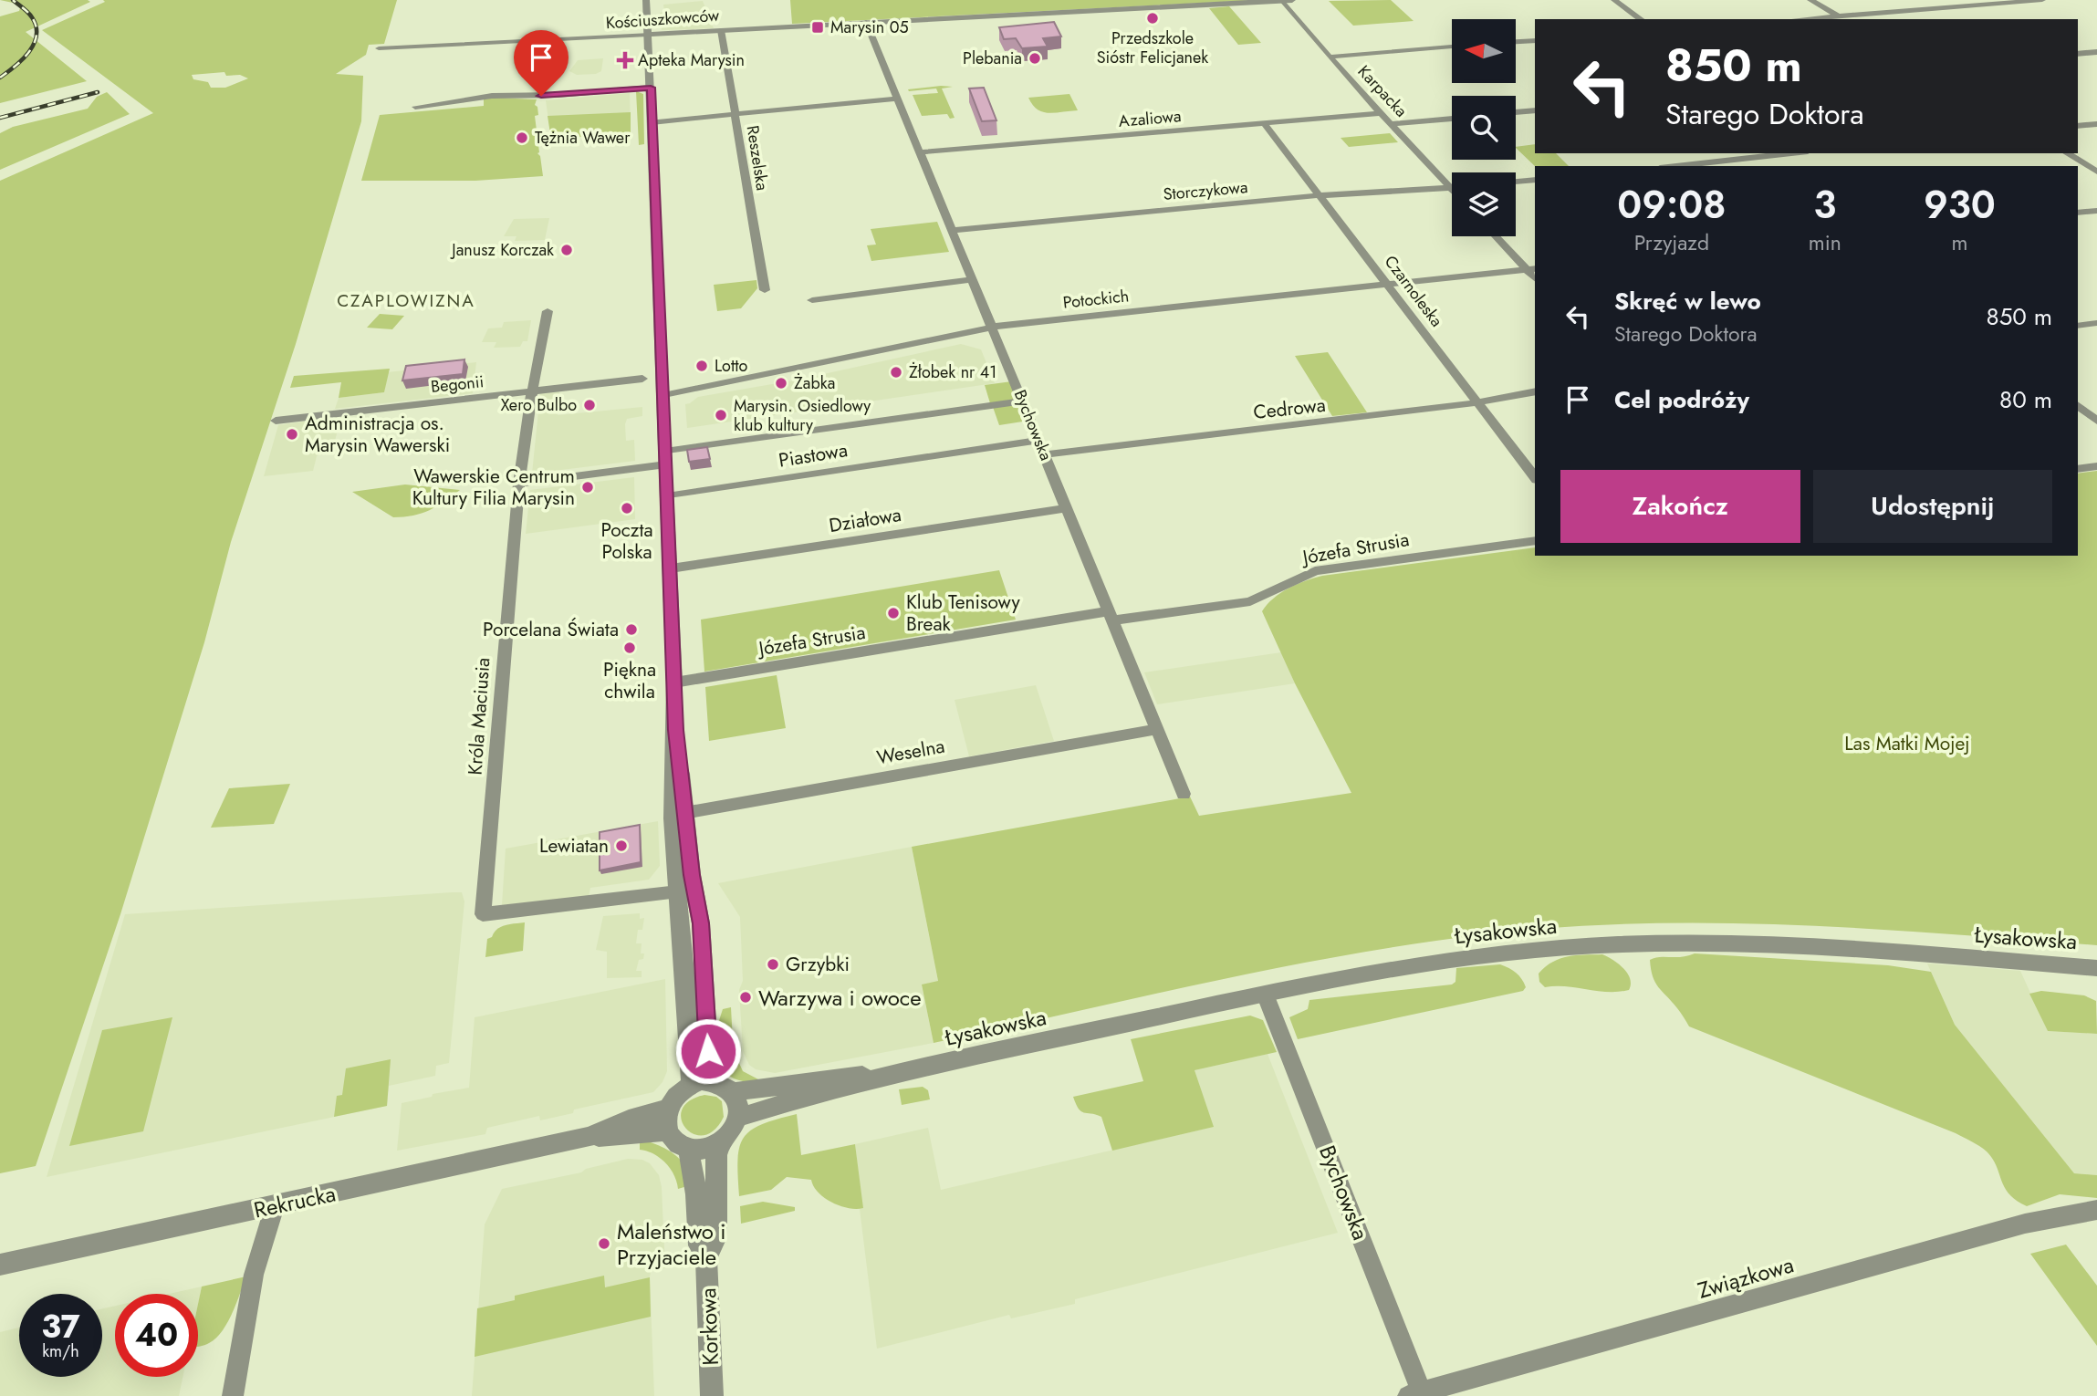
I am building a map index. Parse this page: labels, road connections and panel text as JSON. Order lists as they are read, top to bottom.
{
  "streets": {
    "street": [
      "Kościuszkowców",
      "Karpacka",
      "Azaliowa",
      "Reszelska",
      "Storczykowa",
      "Czarnoleska",
      "Potockich",
      "Begonii",
      "Cedrowa",
      "Bychowska",
      "Piastowa",
      "Działowa",
      "Józefa Strusia",
      "Króla Maciusia",
      "Weselna",
      "Łysakowska",
      "Rekrucka",
      "Związkowa",
      "Korkowa"
    ]
  },
  "crossings": [
    ["Kościuszkowców", "Karpacka"],
    ["Kościuszkowców", "Reszelska"],
    ["Kościuszkowców", "Bychowska"],
    ["Karpacka", "Azaliowa"],
    ["Karpacka", "Storczykowa"],
    ["Azaliowa", "Czarnoleska"],
    ["Azaliowa", "Bychowska"],
    ["Storczykowa", "Czarnoleska"],
    ["Storczykowa", "Bychowska"],
    ["Czarnoleska", "Potockich"],
    ["Czarnoleska", "Cedrowa"],
    ["Potockich", "Bychowska"],
    ["Begonii", "Króla Maciusia"],
    ["Cedrowa", "Bychowska"],
    ["Bychowska", "Piastowa"],
    ["Bychowska", "Działowa"],
    ["Bychowska", "Józefa Strusia"],
    ["Bychowska", "Weselna"],
    ["Bychowska", "Łysakowska"],
    ["Bychowska", "Związkowa"],
    ["Łysakowska", "Rekrucka"],
    ["Łysakowska", "Korkowa"],
    ["Rekrucka", "Korkowa"]
  ],
  "districts": ["CZAPLOWIZNA"],
  "parks": ["Las Matki Mojej"],
  "places": {
    "other": [
      "Przedszkole Sióstr Felicjanek",
      "Plebania",
      "Tężnia Wawer",
      "Janusz Korczak",
      "Lotto",
      "Żłobek nr 41",
      "Żabka",
      "Xero Bulbo",
      "Marysin. Osiedlowy klub kultury",
      "Administracja os. Marysin Wawerski",
      "Wawerskie Centrum Kultury Filia Marysin",
      "Poczta Polska",
      "Klub Tenisowy Break",
      "Porcelana Świata",
      "Piękna chwila",
      "Lewiatan",
      "Grzybki",
      "Warzywa i owoce",
      "Maleństwo i Przyjaciele"
    ],
    "transit": ["Marysin 05"],
    "health": ["Apteka Marysin"]
  },
  "north": "left",
  "page": {
    "turn": ["850 m", "Starego Doktora"],
    "eta": [
      "09:08",
      "Przyjazd",
      "3",
      "min",
      "930",
      "m"
    ],
    "list": [
      {
        "name": "Skręć w lewo",
        "note": "Starego Doktora",
        "value": "850 m"
      },
      {
        "name": "Cel podróży",
        "value": "80 m"
      }
    ],
    "buttons": ["Zakończ", "Udostępnij"],
    "speed": "37 km/h",
    "limit": "40"
  }
}
